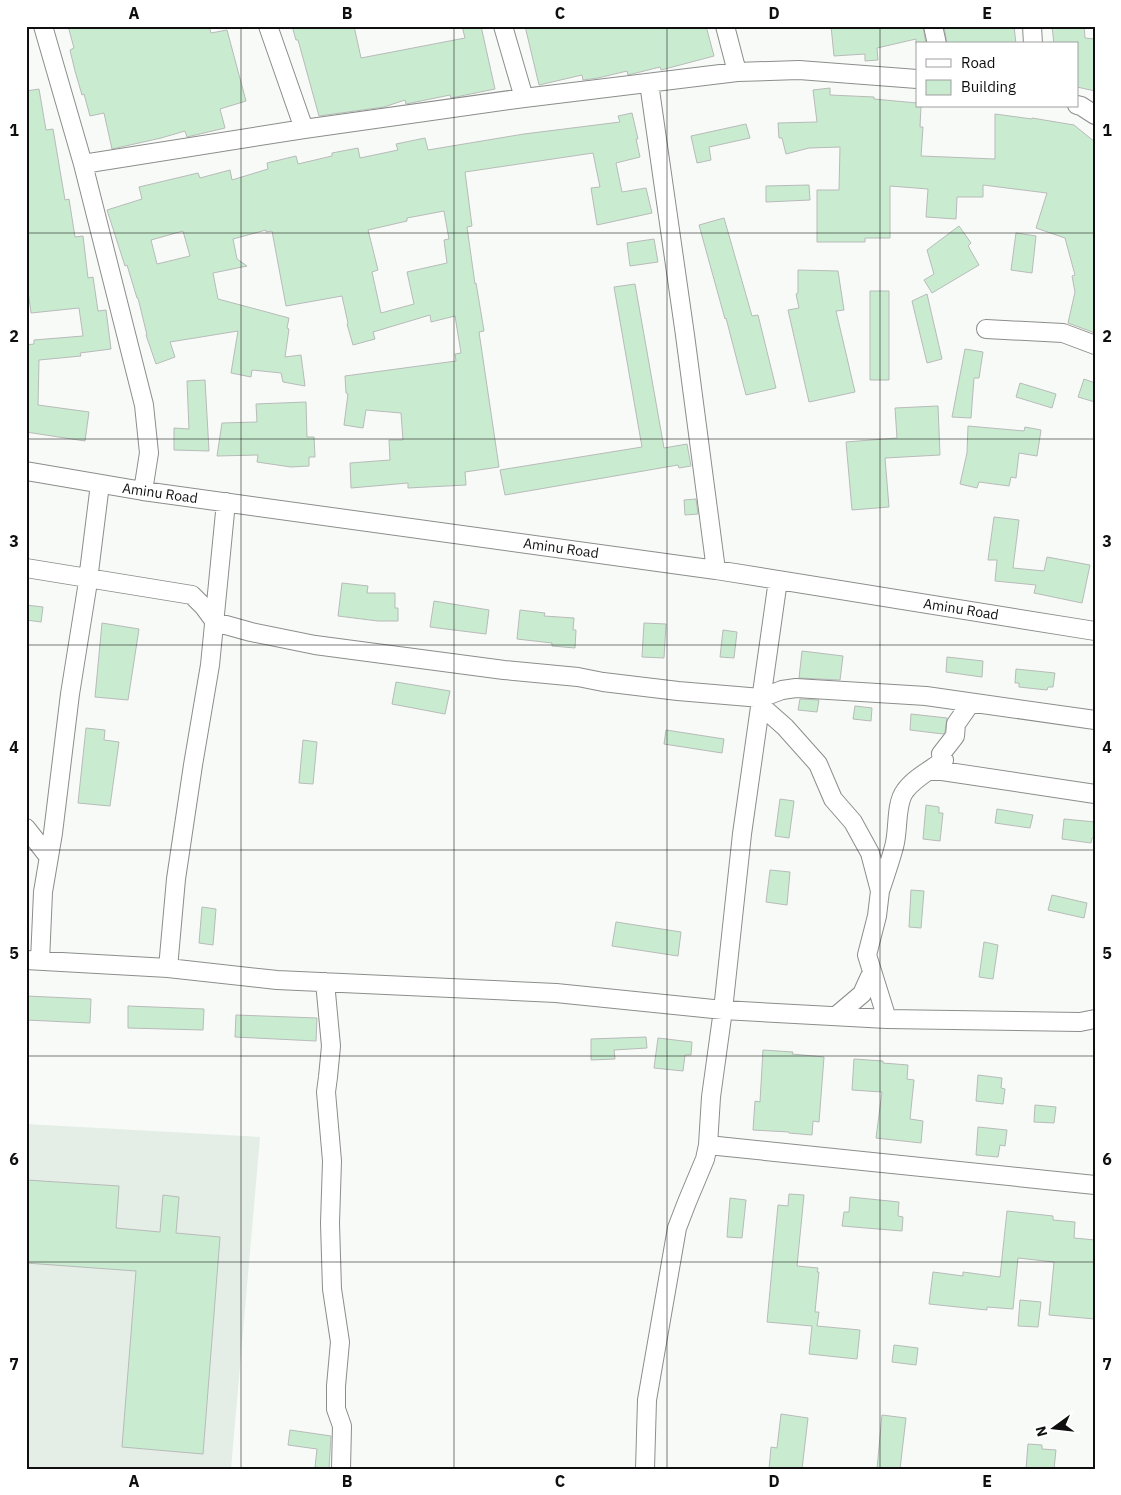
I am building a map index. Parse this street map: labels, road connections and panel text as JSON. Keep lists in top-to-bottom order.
{
  "streets": {
    "street": ["Aminu Road"]
  },
  "legend": ["Road", "Building"],
  "north": "left",
  "grid": {
    "columns": [
      "A",
      "B",
      "C",
      "D",
      "E"
    ],
    "rows": [
      "1",
      "2",
      "3",
      "4",
      "5",
      "6",
      "7"
    ]
  }
}
